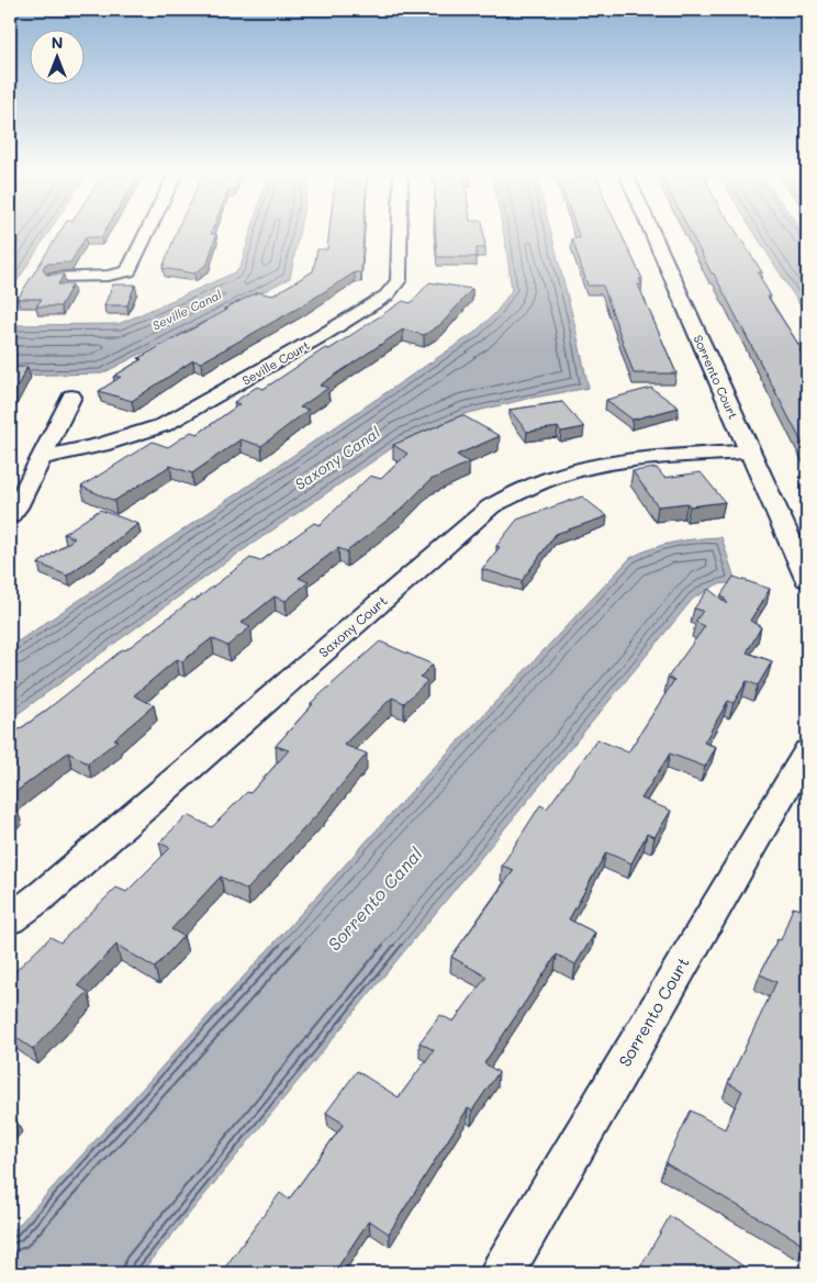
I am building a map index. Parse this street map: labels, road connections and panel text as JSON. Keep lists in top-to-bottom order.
{
  "streets": {
    "street": ["Seville Court", "Sorrento Court", "Saxony Court"]
  },
  "crossings": [
    ["Sorrento Court", "Saxony Court"]
  ],
  "water": ["Seville Canal", "Saxony Canal", "Sorrento Canal"],
  "north": "top"
}
